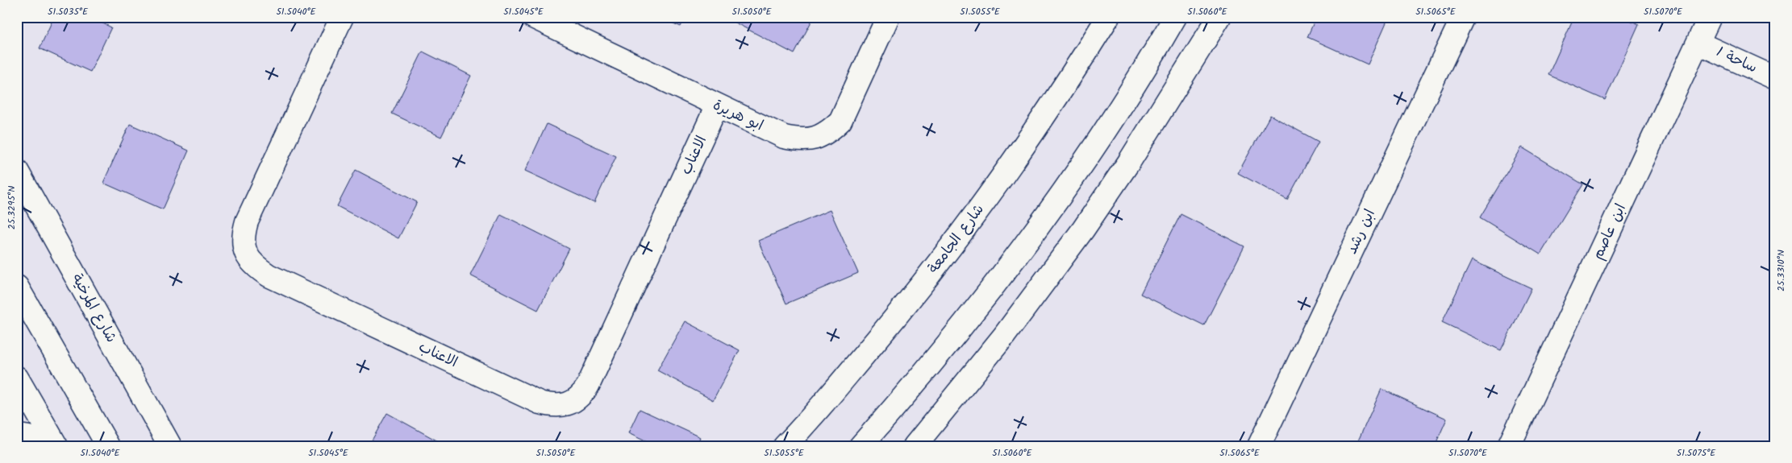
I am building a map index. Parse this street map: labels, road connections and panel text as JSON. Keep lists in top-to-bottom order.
{
  "streets": {
    "main road": [
      "ساحة 1",
      "ابو هريرة",
      "الاعناب",
      "ابن رشد",
      "ابن عاصم",
      "شارع الجامعة",
      "شارع المرخية"
    ]
  },
  "crossings": [
    ["ساحة 1", "ابن عاصم"],
    ["ابو هريرة", "الاعناب"]
  ],
  "coordinates": [
    "51.5035°E",
    "51.5040°E",
    "51.5045°E",
    "51.5050°E",
    "51.5055°E",
    "51.5060°E",
    "51.5065°E",
    "51.5070°E",
    "25.3295°N",
    "25.3310°N",
    "51.5075°E"
  ]
}
